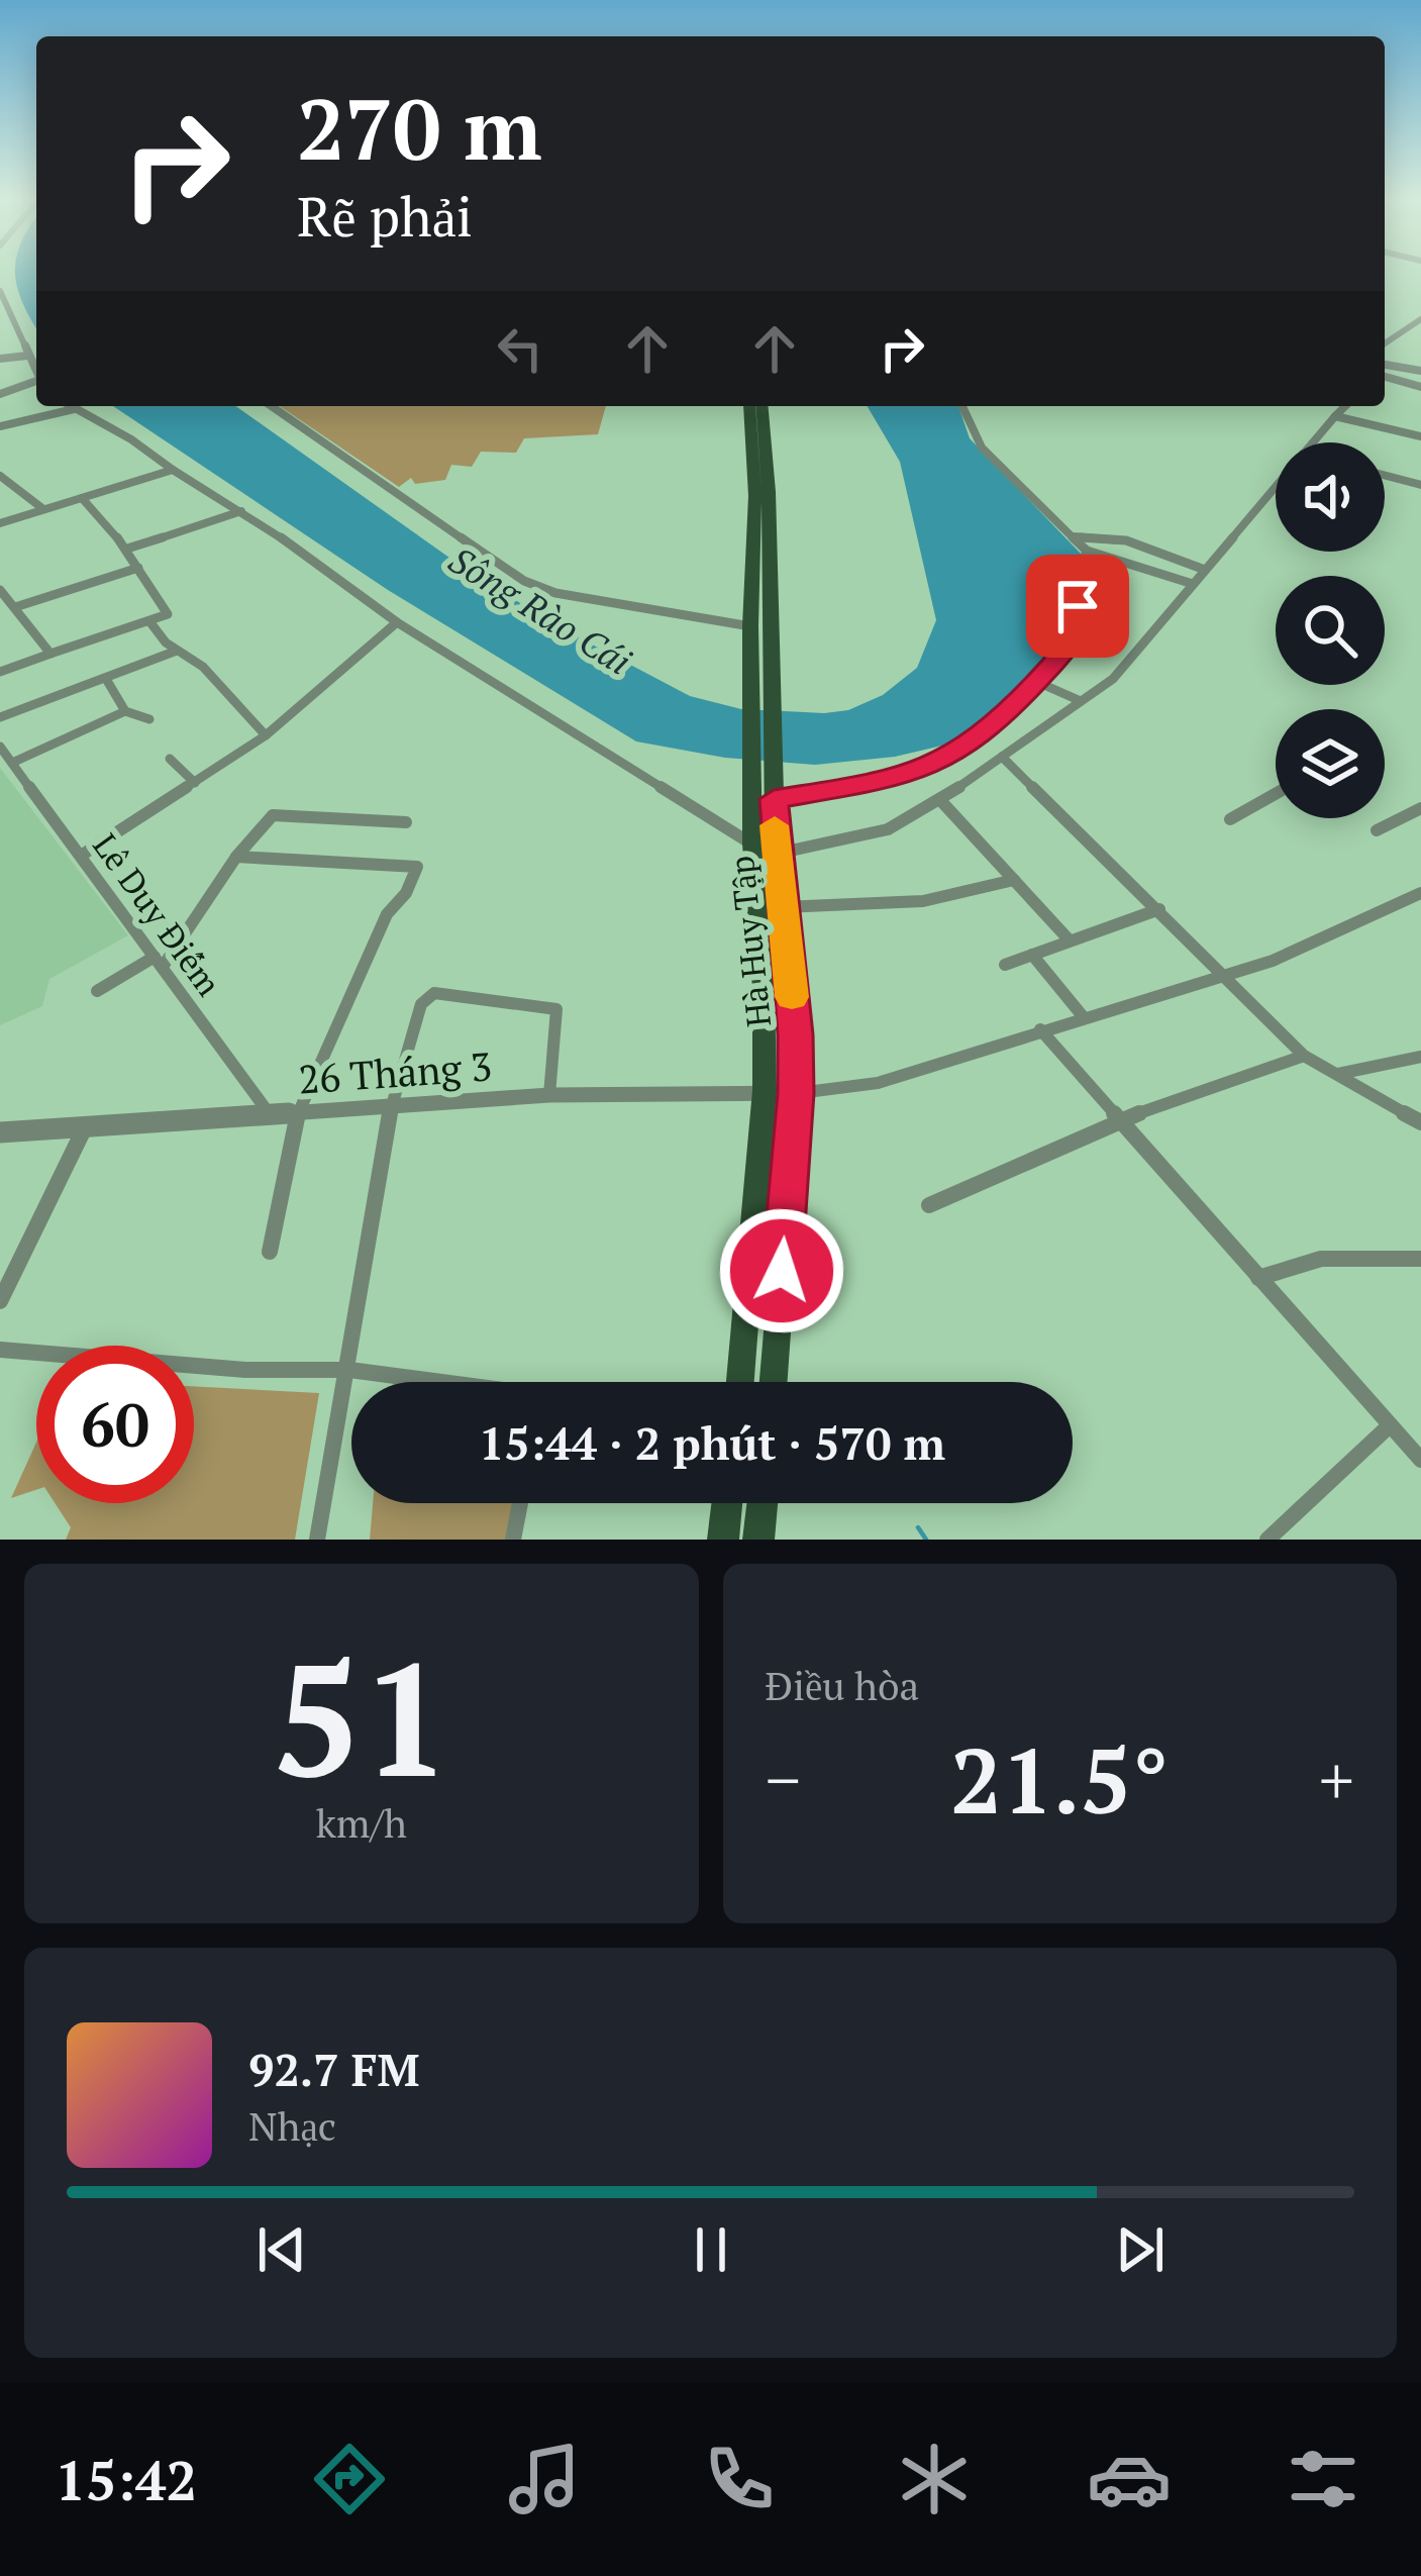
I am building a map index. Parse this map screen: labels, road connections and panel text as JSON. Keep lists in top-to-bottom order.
{
  "streets": {
    "main road": ["Hà Huy Tập"],
    "street": ["Lê Duy Điếm", "26 Tháng 3"]
  },
  "crossings": [
    ["Lê Duy Điếm", "26 Tháng 3"],
    ["Hà Huy Tập", "26 Tháng 3"]
  ],
  "water": ["Sông Rào Cái"],
  "page": {
    "turn": ["270 m", "Rẽ phải"],
    "limit": "60",
    "trip": "15:44 · 2 phút · 570 m",
    "tile": [
      ["51", "km/h"],
      "Điều hòa"
    ],
    "heat": ["−", "21.5°", "+"],
    "song": ["92.7 FM", "Nhạc"],
    "tabs": "15:42"
  }
}
